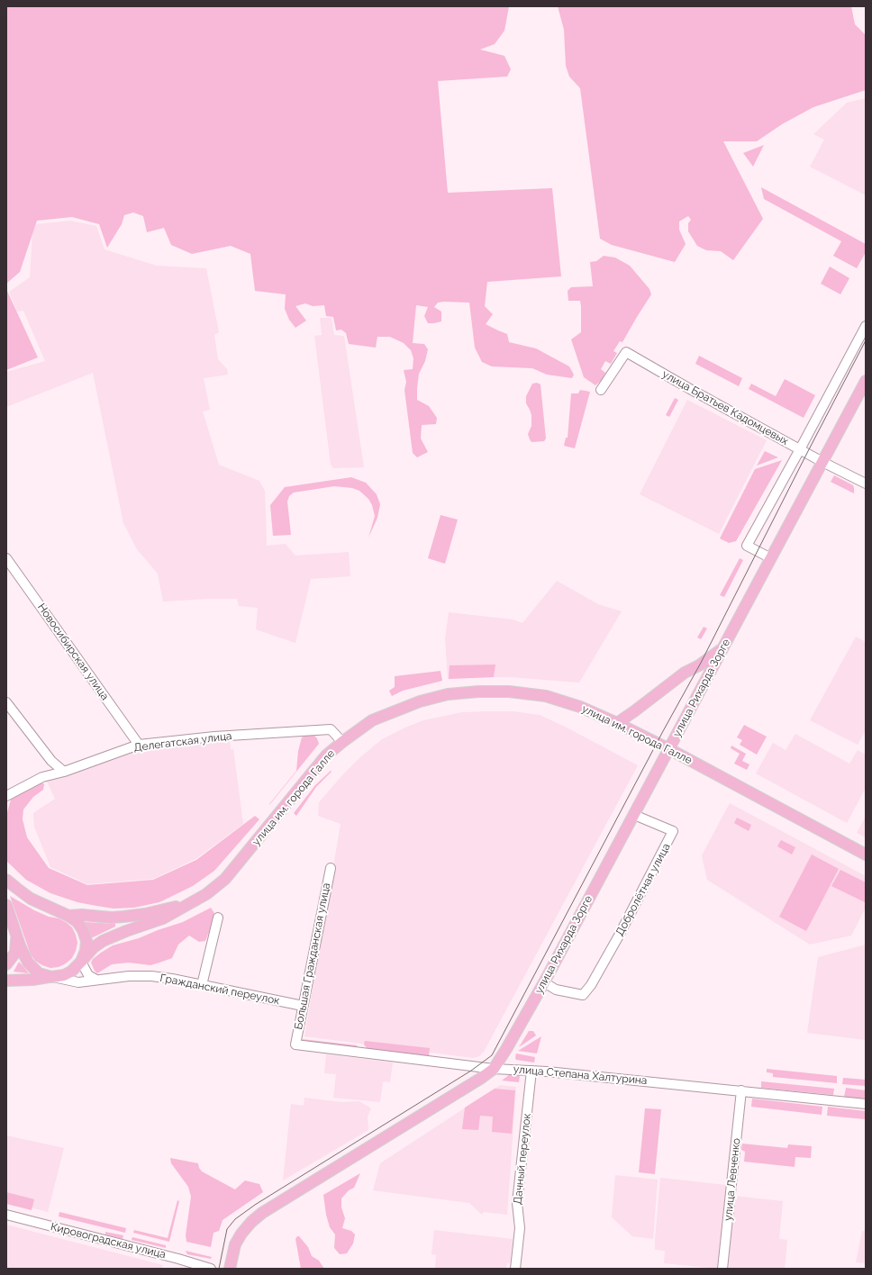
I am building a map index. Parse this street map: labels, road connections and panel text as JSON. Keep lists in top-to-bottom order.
{
  "streets": {
    "main road": ["улица Рихарда Зорге", "улица им. города Галле"],
    "street": [
      "улица Братьев Кадомцевых",
      "Новосибирская улица",
      "Делегатская улица",
      "Добролётная улица",
      "Большая Гражданская улица",
      "Гражданский переулок",
      "улица Степана Халтурина",
      "Дачный переулок",
      "улица Левченко",
      "Кировоградская улица"
    ]
  },
  "crossings": [
    ["улица Братьев Кадомцевых", "улица Рихарда Зорге"],
    ["Новосибирская улица", "Делегатская улица"],
    ["улица Рихарда Зорге", "улица им. города Галле"],
    ["улица Рихарда Зорге", "Добролётная улица"],
    ["улица Рихарда Зорге", "улица Степана Халтурина"],
    ["улица им. города Галле", "Делегатская улица"],
    ["улица им. города Галле", "Гражданский переулок"],
    ["Большая Гражданская улица", "Гражданский переулок"],
    ["Большая Гражданская улица", "улица Степана Халтурина"],
    ["улица Степана Халтурина", "Дачный переулок"],
    ["улица Степана Халтурина", "улица Левченко"]
  ]
}
